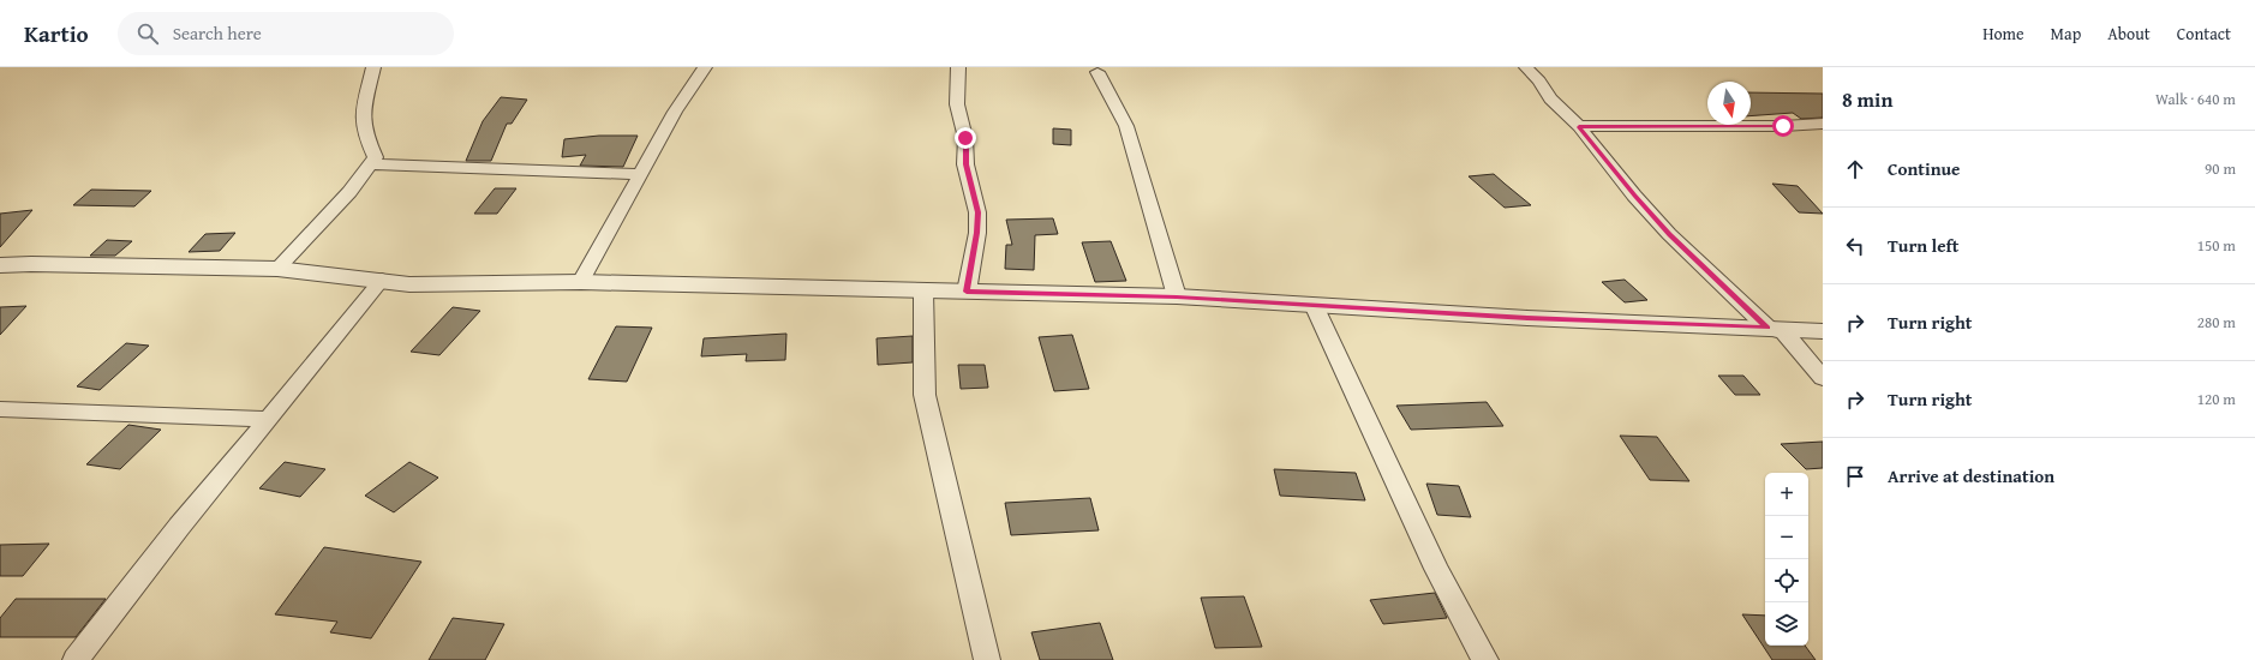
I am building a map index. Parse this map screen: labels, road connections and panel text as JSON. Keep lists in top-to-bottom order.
{
  "north": "bottom",
  "page": {
    "header": "Kartio",
    "search": "Search here",
    "nav": [
      "Home",
      "Map",
      "About",
      "Contact"
    ],
    "heading": ["8 min", "Walk · 640 m"],
    "list": [
      ["Continue", "90 m"],
      ["Turn left", "150 m"],
      ["Turn right", "280 m"],
      ["Turn right", "120 m"],
      "Arrive at destination"
    ],
    "map_buttons": ["+", "−"]
  }
}
